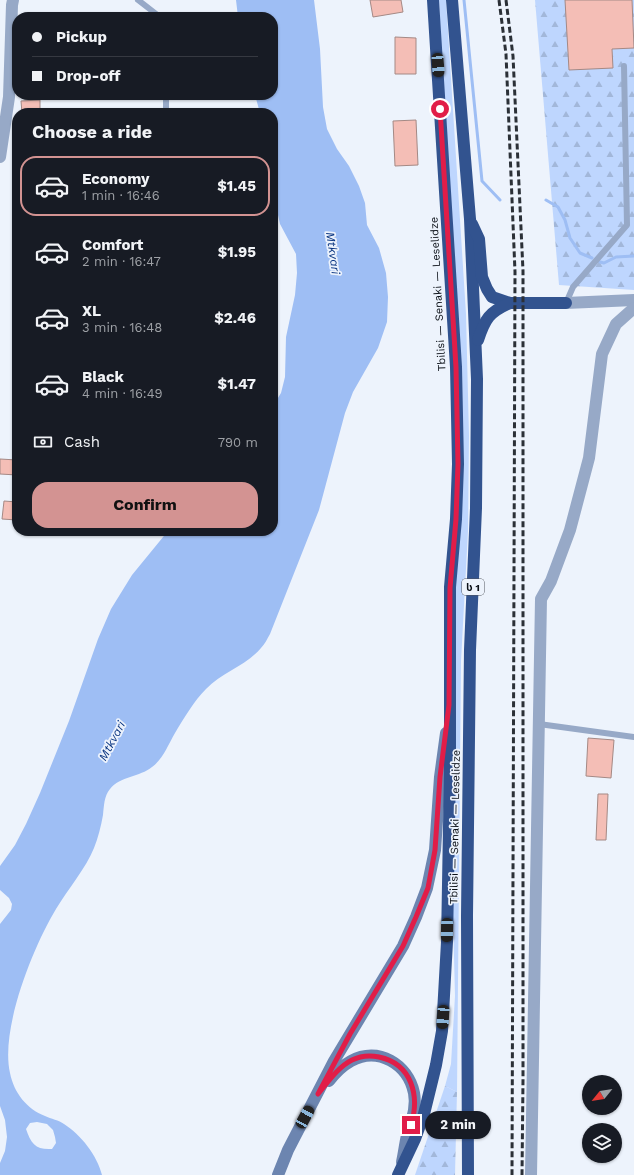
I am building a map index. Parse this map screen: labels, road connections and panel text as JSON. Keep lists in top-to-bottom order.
{
  "streets": {
    "highway": ["Tbilisi — Senaki — Leselidze", "ს 1"]
  },
  "water": ["Mtkvari"],
  "north": "bottom left",
  "page": {
    "banner": ["Pickup", "Drop-off"],
    "heading": "Choose a ride",
    "list": [
      {
        "name": "Economy",
        "note": "1 min · 16:46",
        "value": "$1.45"
      },
      {
        "name": "Comfort",
        "note": "2 min · 16:47",
        "value": "$1.95"
      },
      {
        "name": "XL",
        "note": "3 min · 16:48",
        "value": "$2.46"
      },
      {
        "name": "Black",
        "note": "4 min · 16:49",
        "value": "$1.47"
      }
    ],
    "pay": ["Cash", "790 m"],
    "buttons": "Confirm",
    "bubble": "2 min"
  }
}
